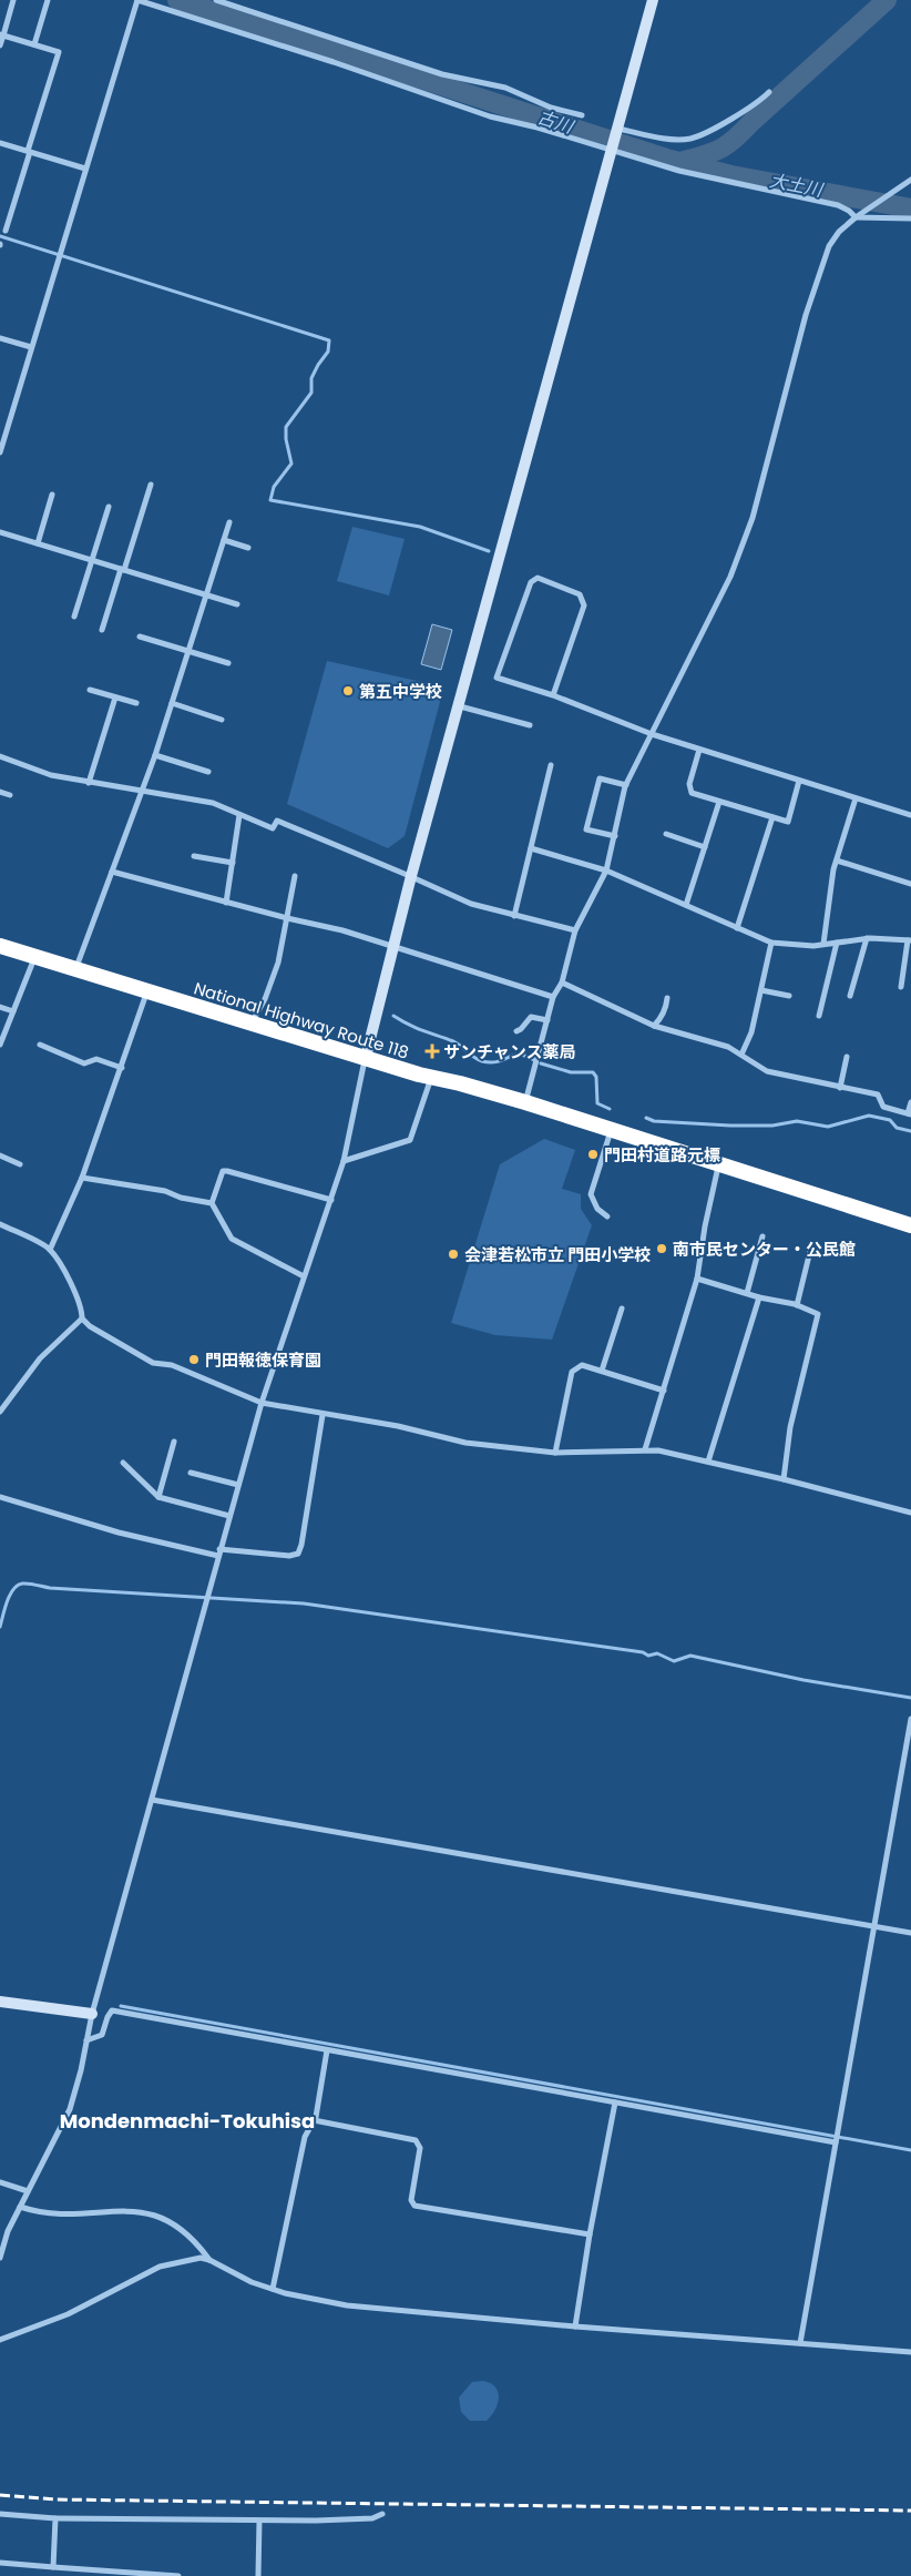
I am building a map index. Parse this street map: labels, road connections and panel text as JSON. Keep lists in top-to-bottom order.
{
  "streets": {
    "highway": ["National Highway Route 118"]
  },
  "districts": ["Mondenmachi-Tokuhisa"],
  "water": ["古川", "大土川"],
  "places": {
    "other": [
      "第五中学校",
      "門田村道路元標",
      "南市民センター・公民館",
      "会津若松市立 門田小学校",
      "門田報徳保育園"
    ],
    "health": ["サンチャンス薬局"]
  }
}
